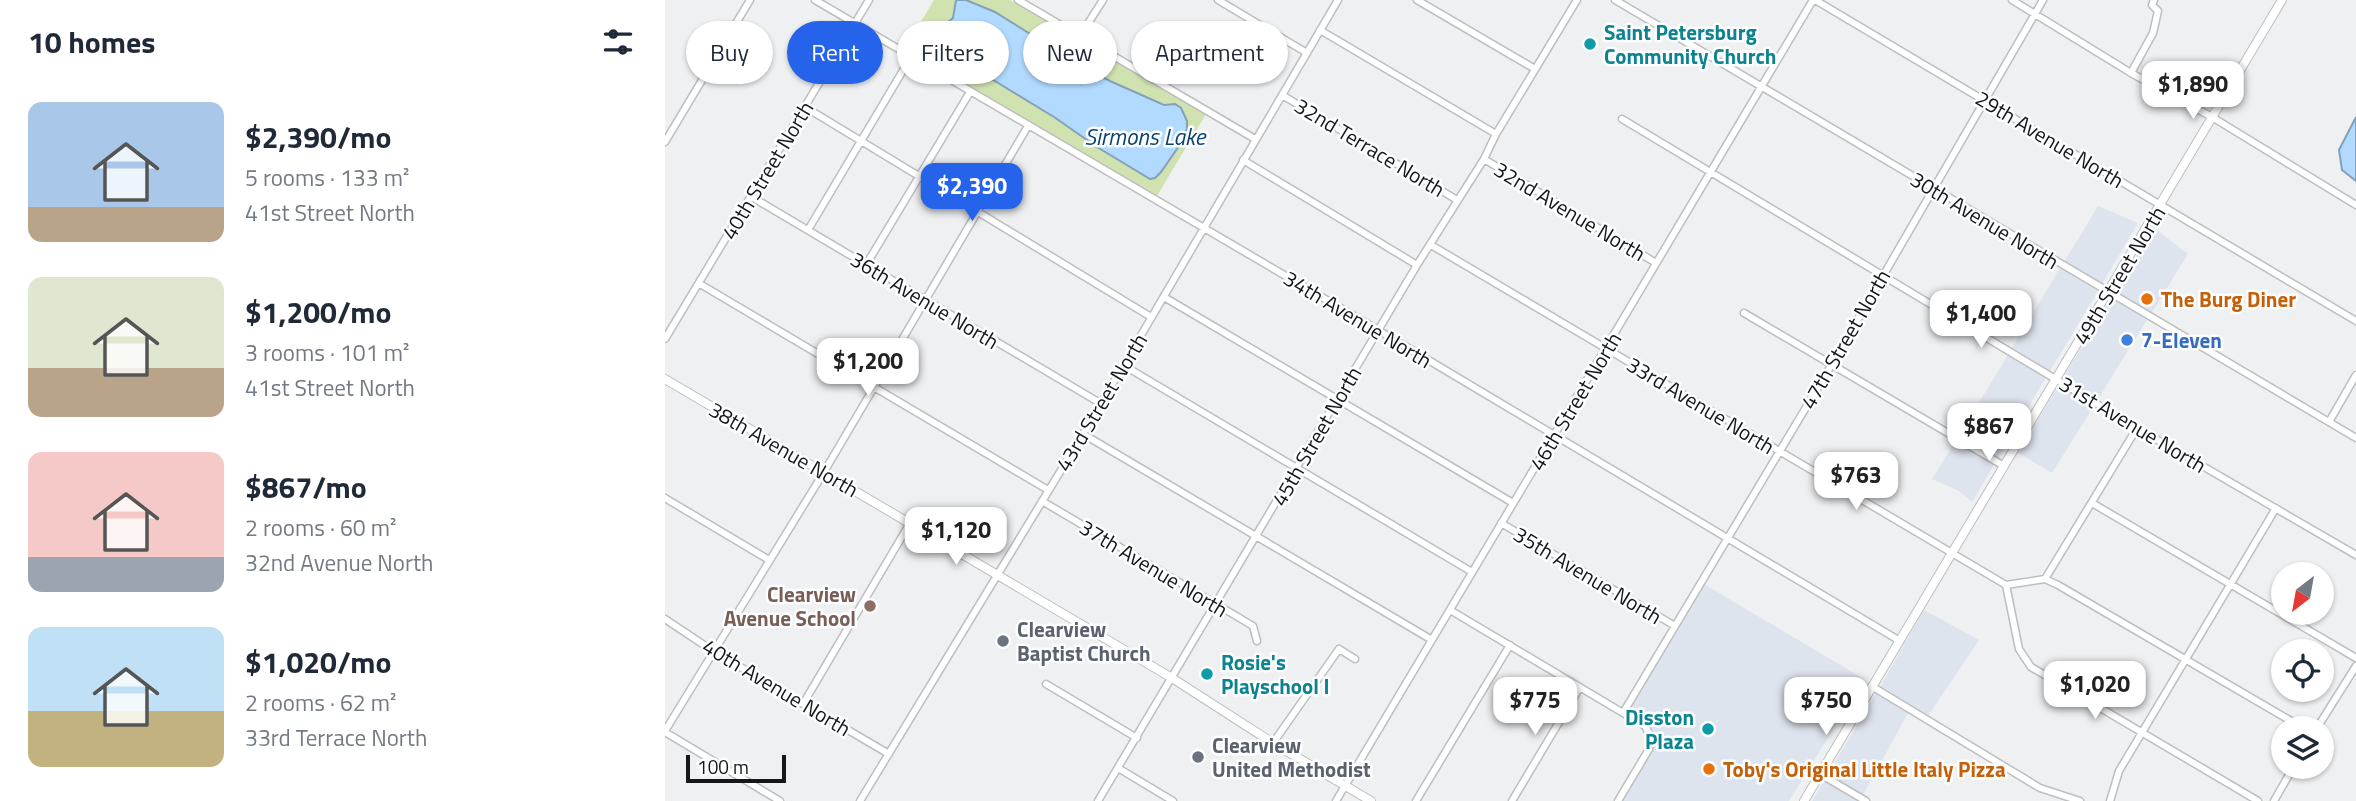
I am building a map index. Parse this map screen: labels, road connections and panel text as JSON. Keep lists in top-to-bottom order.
{
  "streets": {
    "main road": ["49th Street North", "38th Avenue North"],
    "street": [
      "29th Avenue North",
      "32nd Terrace North",
      "40th Street North",
      "32nd Avenue North",
      "30th Avenue North",
      "36th Avenue North",
      "34th Avenue North",
      "47th Street North",
      "46th Street North",
      "43rd Street North",
      "33rd Avenue North",
      "31st Avenue North",
      "45th Street North",
      "37th Avenue North",
      "35th Avenue North",
      "40th Avenue North"
    ]
  },
  "crossings": [
    ["29th Avenue North", "49th Street North"],
    ["29th Avenue North", "47th Street North"],
    ["29th Avenue North", "46th Street North"],
    ["32nd Terrace North", "43rd Street North"],
    ["32nd Terrace North", "45th Street North"],
    ["40th Street North", "36th Avenue North"],
    ["32nd Avenue North", "46th Street North"],
    ["32nd Avenue North", "43rd Street North"],
    ["32nd Avenue North", "45th Street North"],
    ["30th Avenue North", "49th Street North"],
    ["30th Avenue North", "47th Street North"],
    ["30th Avenue North", "46th Street North"],
    ["49th Street North", "34th Avenue North"],
    ["49th Street North", "33rd Avenue North"],
    ["49th Street North", "31st Avenue North"],
    ["36th Avenue North", "43rd Street North"],
    ["34th Avenue North", "47th Street North"],
    ["34th Avenue North", "46th Street North"],
    ["34th Avenue North", "43rd Street North"],
    ["34th Avenue North", "45th Street North"],
    ["47th Street North", "33rd Avenue North"],
    ["47th Street North", "31st Avenue North"],
    ["47th Street North", "35th Avenue North"],
    ["46th Street North", "33rd Avenue North"],
    ["46th Street North", "31st Avenue North"],
    ["46th Street North", "38th Avenue North"],
    ["46th Street North", "35th Avenue North"],
    ["43rd Street North", "38th Avenue North"],
    ["43rd Street North", "37th Avenue North"],
    ["43rd Street North", "35th Avenue North"],
    ["43rd Street North", "40th Avenue North"],
    ["33rd Avenue North", "45th Street North"],
    ["45th Street North", "38th Avenue North"],
    ["45th Street North", "37th Avenue North"],
    ["45th Street North", "35th Avenue North"]
  ],
  "water": ["Sirmons Lake"],
  "places": [
    "Saint Petersburg Community Church",
    "The Burg Diner",
    "7-Eleven",
    "Clearview Avenue School",
    "Clearview Baptist Church",
    "Rosie's Playschool I",
    "Disston Plaza",
    "Clearview United Methodist",
    "Toby's Original Little Italy Pizza"
  ],
  "scale_bar": "100 m",
  "north": "bottom left",
  "page": {
    "heading": "10 homes",
    "chip": [
      "Buy",
      "Rent",
      "Filters",
      "New",
      "Apartment"
    ],
    "price": [
      "$1,890",
      "$2,390",
      "$1,400",
      "$1,200",
      "$867",
      "$763",
      "$1,120",
      "$1,020",
      "$775",
      "$750"
    ],
    "list": [
      {
        "name": "$2,390/mo",
        "note": "5 rooms · 133 m² · 41st Street North"
      },
      {
        "name": "$1,200/mo",
        "note": "3 rooms · 101 m² · 41st Street North"
      },
      {
        "name": "$867/mo",
        "note": "2 rooms · 60 m² · 32nd Avenue North"
      },
      {
        "name": "$1,020/mo",
        "note": "2 rooms · 62 m² · 33rd Terrace North"
      }
    ],
    "scale": "100 m"
  }
}
